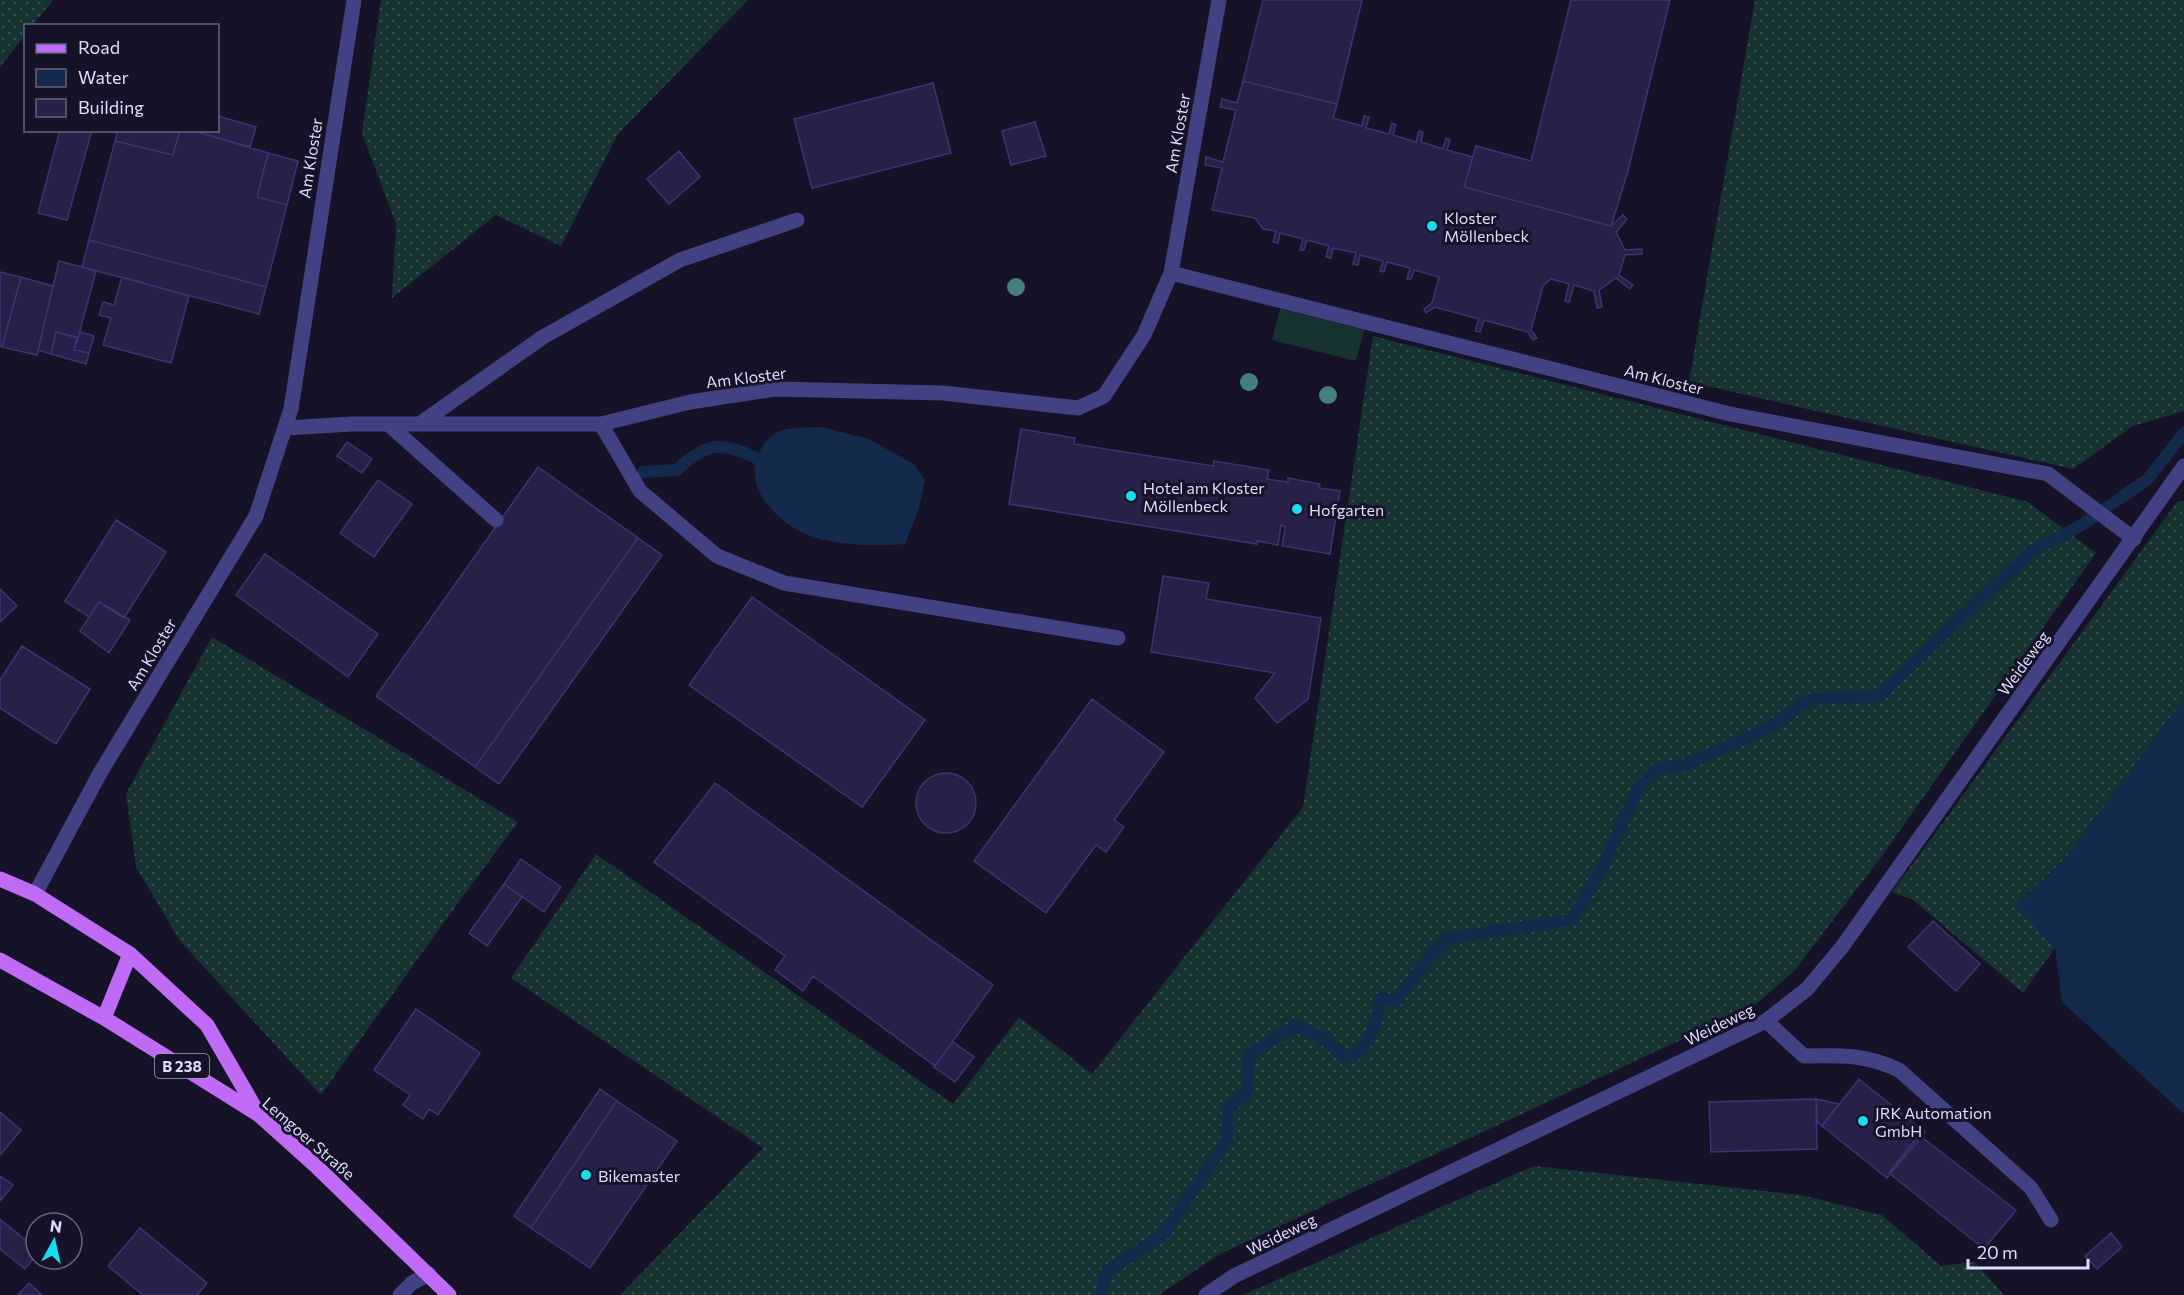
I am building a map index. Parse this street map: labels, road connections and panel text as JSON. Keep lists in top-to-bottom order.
{
  "streets": {
    "main road": ["B 238", "Lemgoer Straße"],
    "street": ["Am Kloster", "Weideweg"]
  },
  "crossings": [
    ["Am Kloster", "Weideweg"]
  ],
  "places": [
    "Kloster Möllenbeck",
    "Hotel am Kloster Möllenbeck",
    "Hofgarten",
    "JRK Automation GmbH",
    "Bikemaster"
  ],
  "legend": ["Road", "Water", "Building"],
  "scale_bar": "20 m",
  "north": "top"
}
